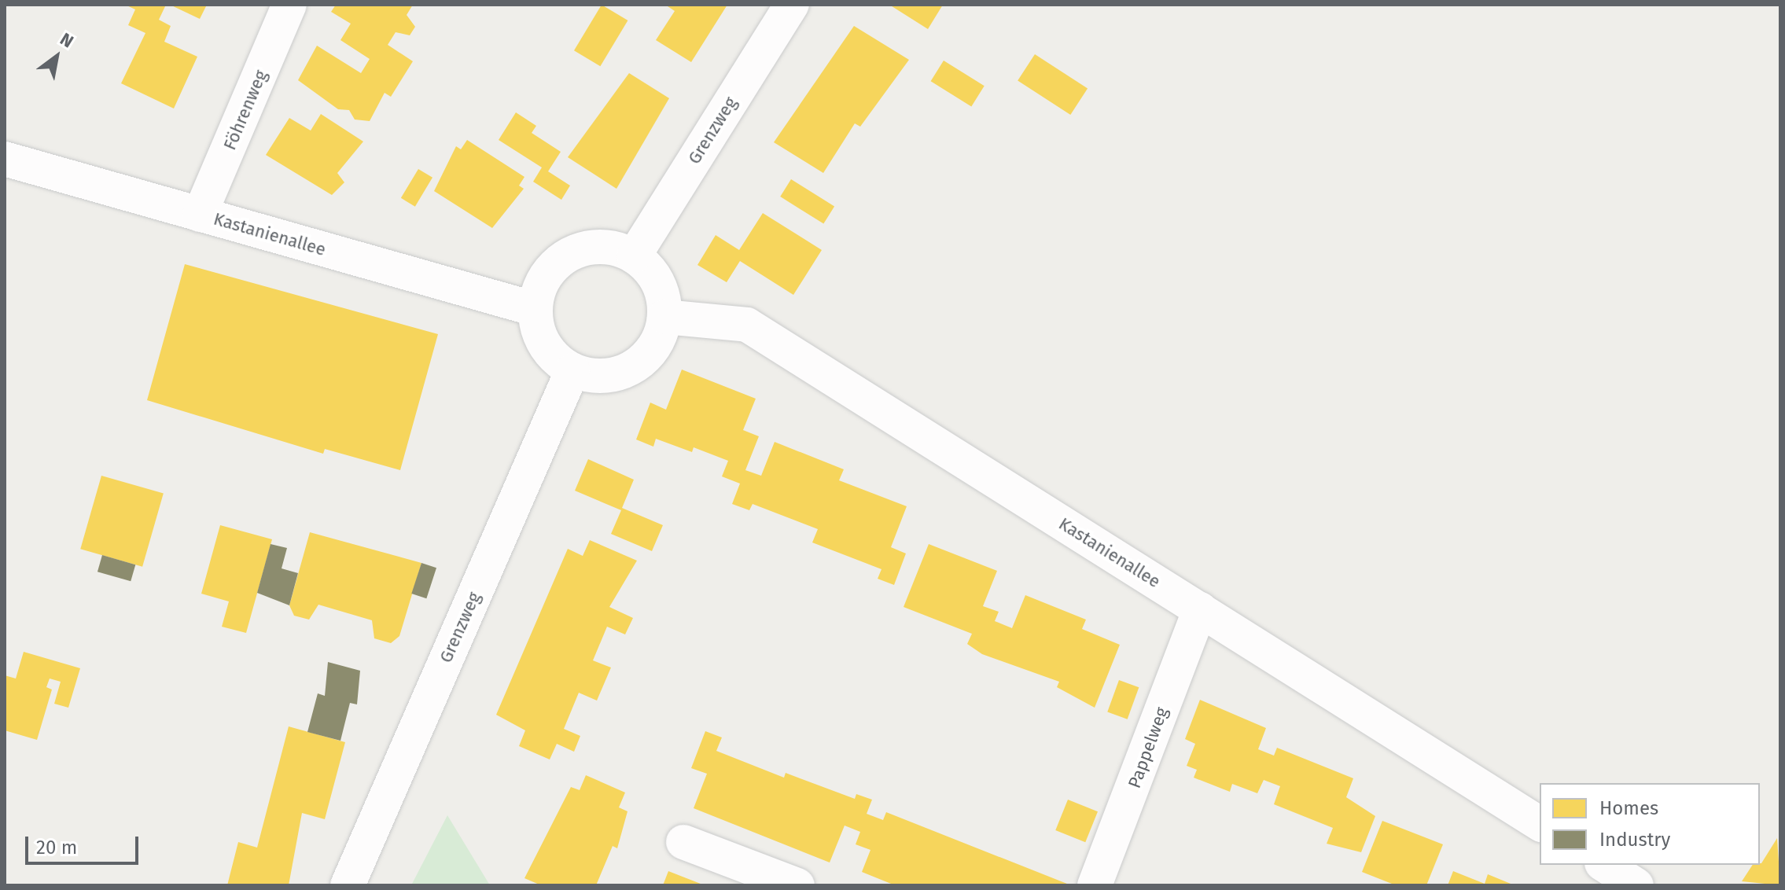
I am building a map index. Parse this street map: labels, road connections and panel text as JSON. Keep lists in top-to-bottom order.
{
  "streets": {
    "street": [
      "Föhrenweg",
      "Grenzweg",
      "Kastanienallee",
      "Pappelweg"
    ]
  },
  "crossings": [
    ["Föhrenweg", "Kastanienallee"],
    ["Grenzweg", "Kastanienallee"],
    ["Kastanienallee", "Pappelweg"]
  ],
  "legend": ["Homes", "Industry"],
  "scale_bar": "20 m",
  "north": "top right"
}
